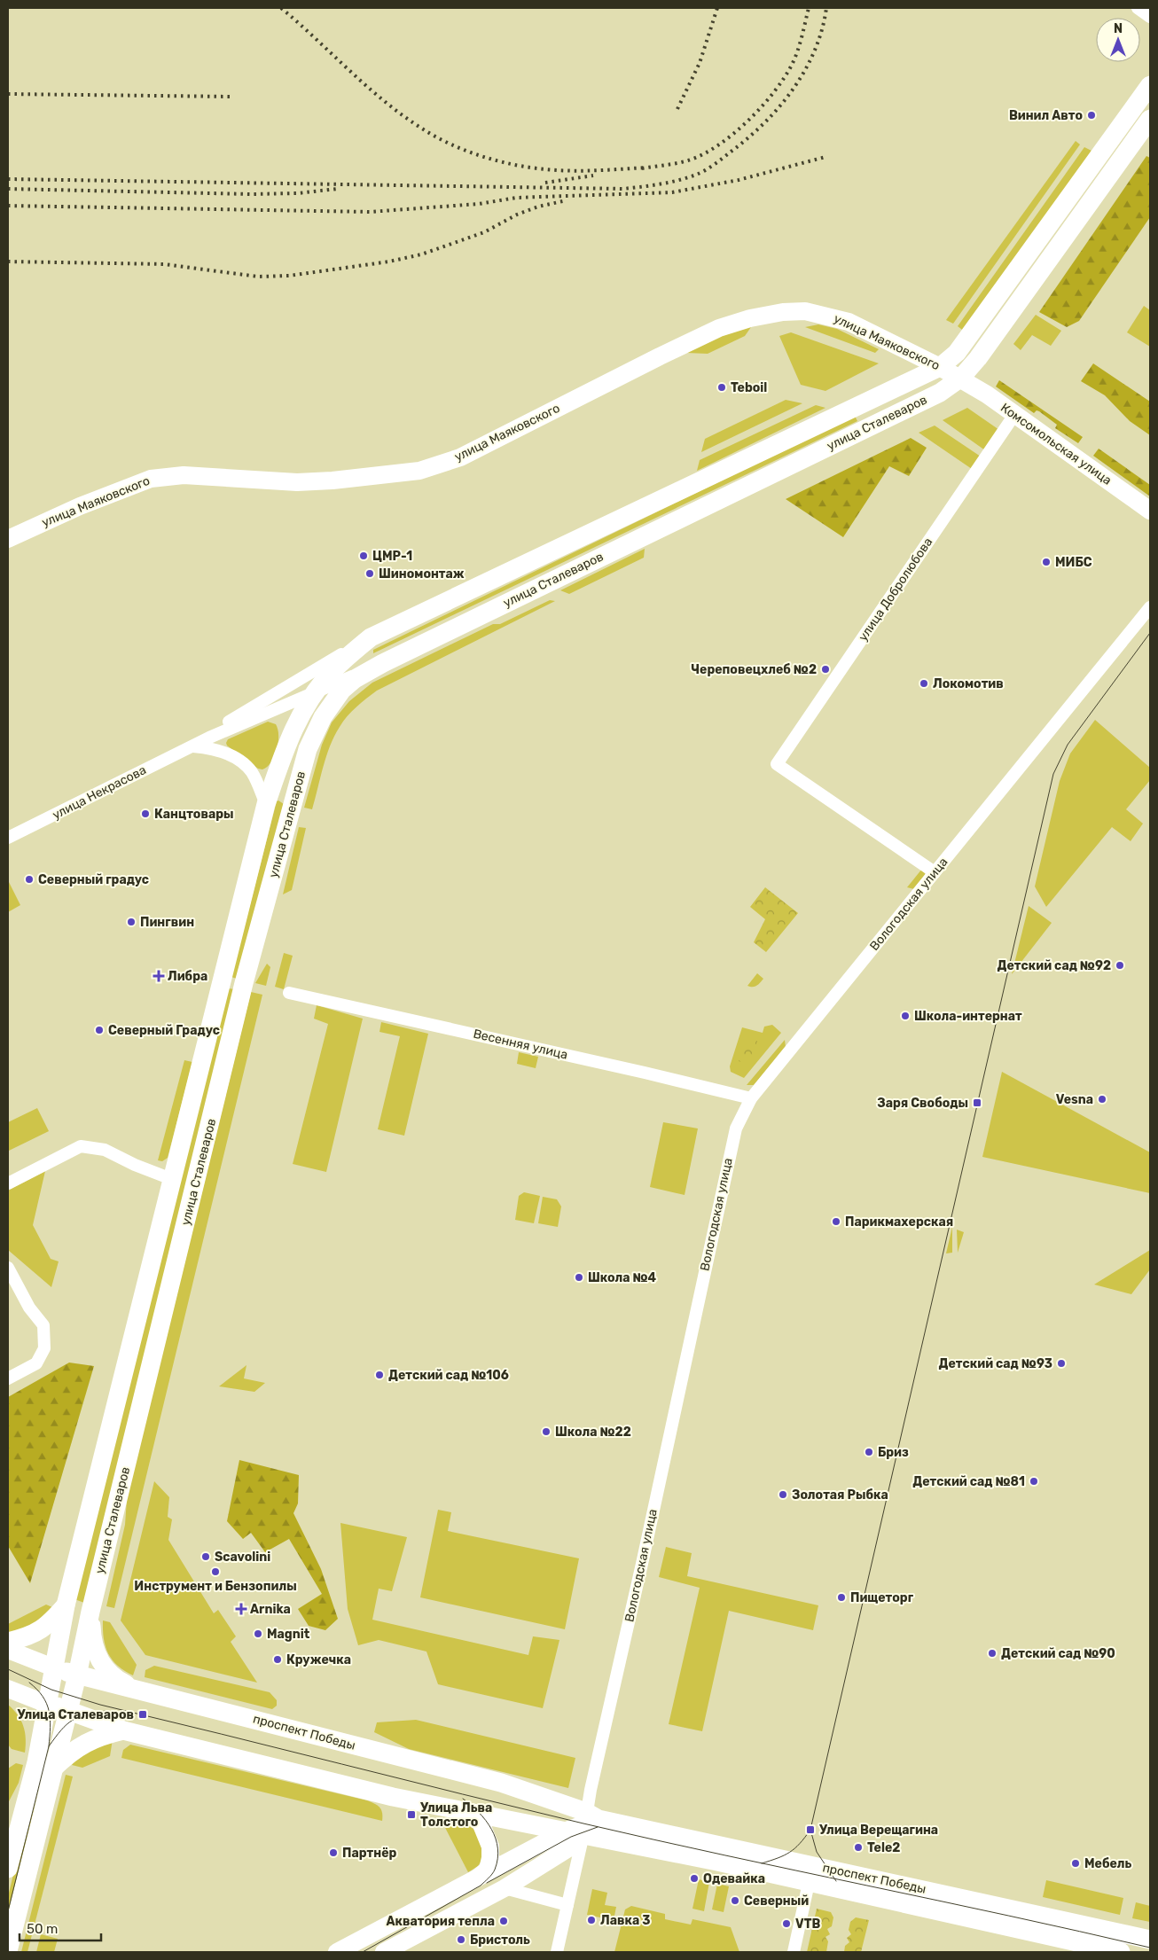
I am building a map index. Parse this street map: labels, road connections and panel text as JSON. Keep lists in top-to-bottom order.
{
  "streets": {
    "main road": [
      "улица Маяковского",
      "улица Сталеваров",
      "Комсомольская улица",
      "проспект Победы"
    ],
    "street": [
      "улица Добролюбова",
      "улица Некрасова",
      "Вологодская улица",
      "Весенняя улица"
    ]
  },
  "crossings": [
    ["улица Маяковского", "улица Сталеваров"],
    ["улица Маяковского", "Комсомольская улица"],
    ["улица Сталеваров", "Комсомольская улица"],
    ["улица Сталеваров", "проспект Победы"],
    ["Комсомольская улица", "улица Добролюбова"],
    ["улица Добролюбова", "Вологодская улица"],
    ["Вологодская улица", "Весенняя улица"],
    ["Вологодская улица", "проспект Победы"]
  ],
  "places": {
    "other": [
      "Винил Авто",
      "Teboil",
      "ЦМР-1",
      "МИБС",
      "Шиномонтаж",
      "Череповецхлеб №2",
      "Локомотив",
      "Канцтовары",
      "Северный градус",
      "Пингвин",
      "Детский сад №92",
      "Школа-интернат",
      "Северный Градус",
      "Vesna",
      "Парикмахерская",
      "Школа №4",
      "Детский сад №93",
      "Детский сад №106",
      "Школа №22",
      "Бриз",
      "Детский сад №81",
      "Золотая Рыбка",
      "Scavolini",
      "Инструмент и Бензопилы",
      "Пищеторг",
      "Magnit",
      "Детский сад №90",
      "Кружечка",
      "Tele2",
      "Партнёр",
      "Мебель",
      "Одевайка",
      "Северный",
      "Лавка 3",
      "Акватория тепла",
      "VTB",
      "Бристоль"
    ],
    "health": ["Либра", "Arnika"],
    "transit": [
      "Заря Свободы",
      "Улица Сталеваров",
      "Улица Льва Толстого",
      "Улица Верещагина"
    ]
  },
  "scale_bar": "50 m",
  "north": "top"
}
